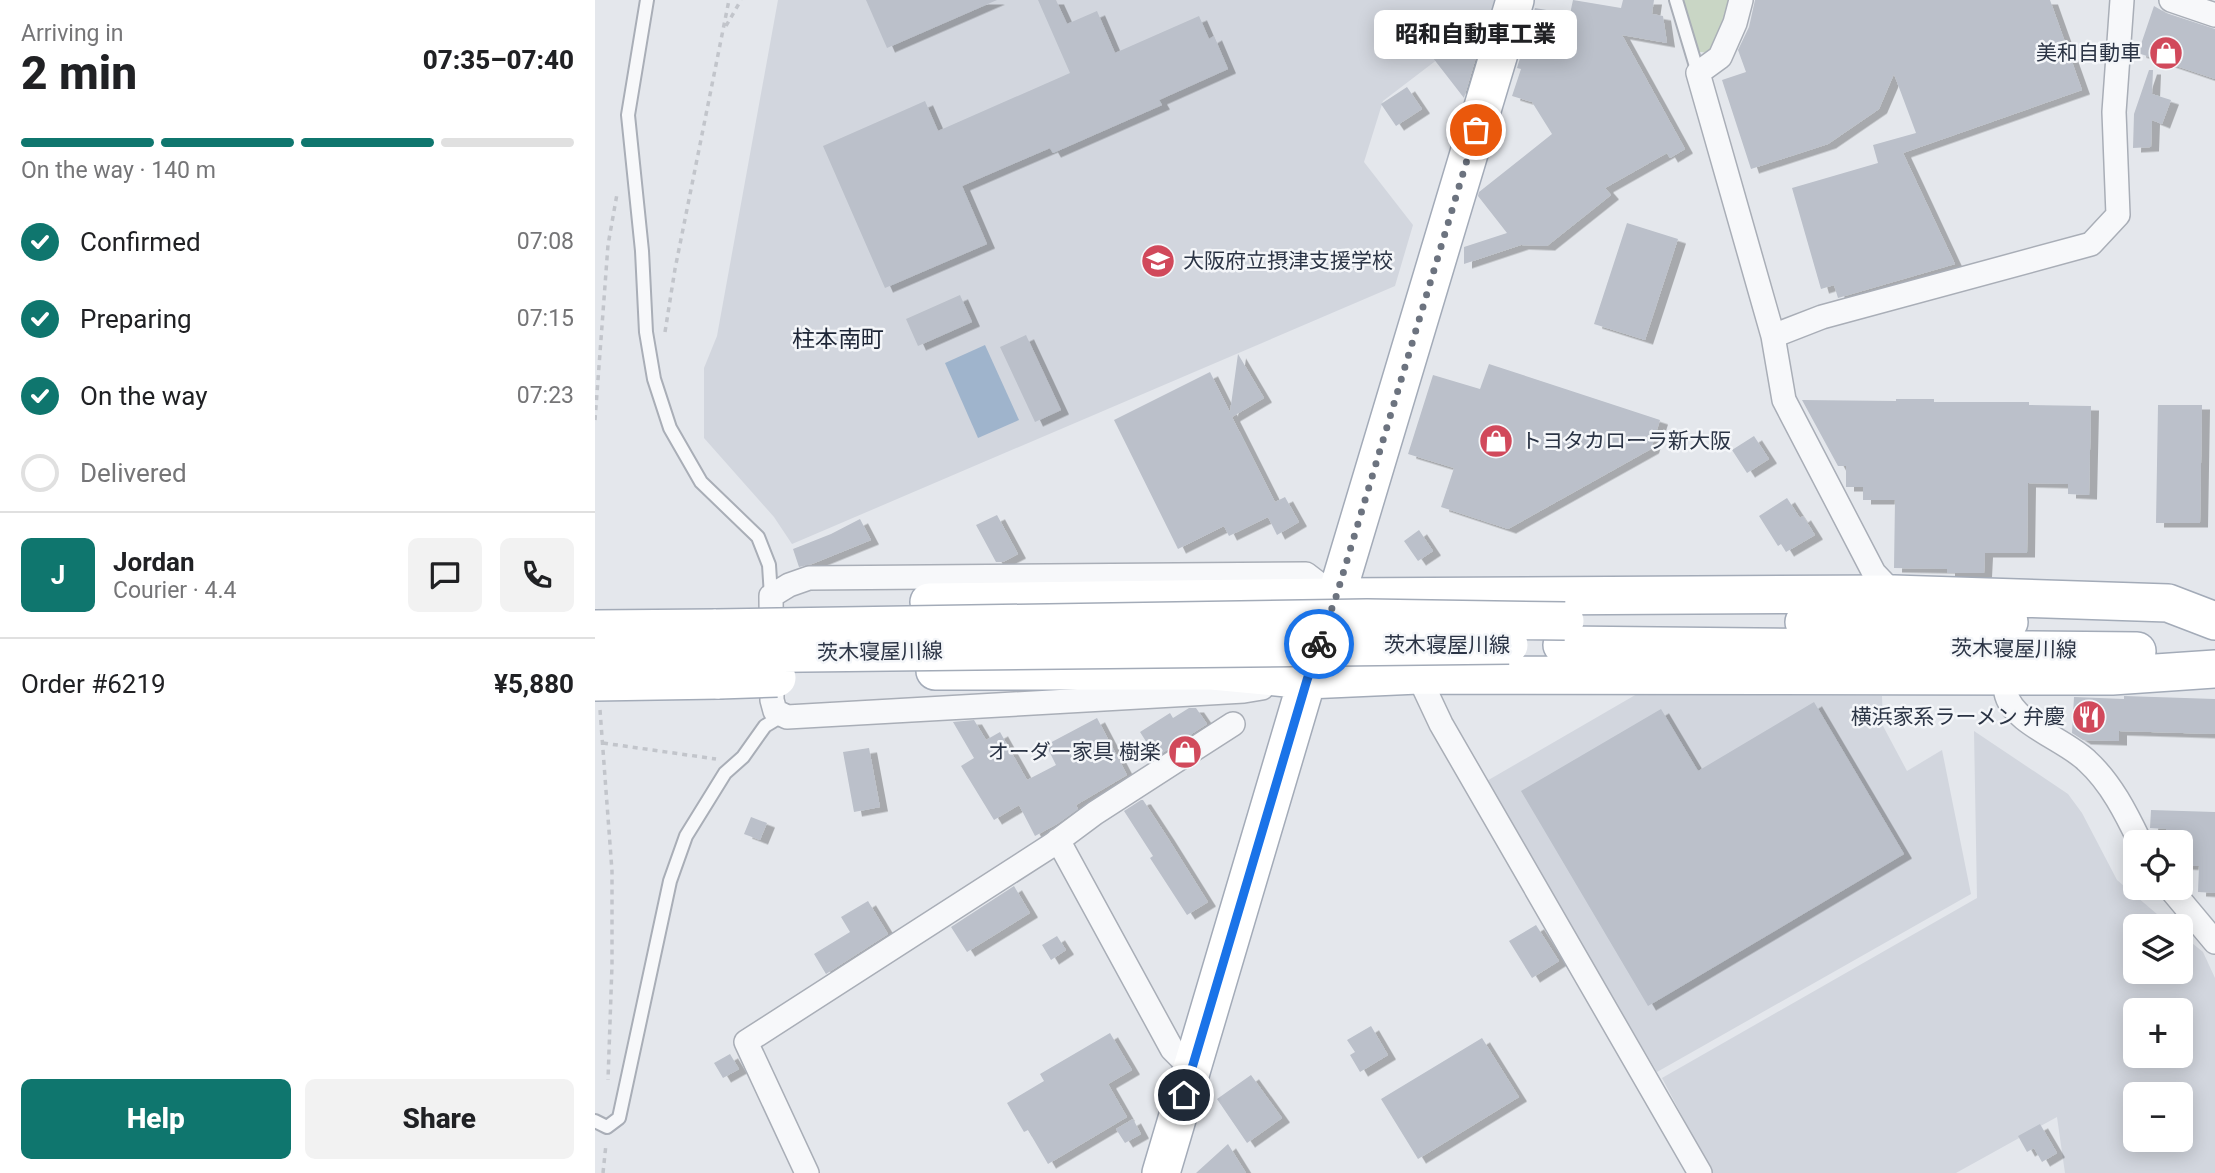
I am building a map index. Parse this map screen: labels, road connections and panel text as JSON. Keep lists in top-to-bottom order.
{
  "streets": {
    "main road": ["茨木寝屋川線"]
  },
  "districts": ["柱本南町"],
  "places": {
    "shop": ["美和自動車", "トヨタカローラ新大阪", "オーダー家具 樹楽"],
    "other": ["昭和自動車工業"],
    "school or university": ["大阪府立摂津支援学校"],
    "restaurant": ["横浜家系ラーメン 弁慶"]
  },
  "page": {
    "heading": ["2 min", "Arriving in", "07:35–07:40"],
    "panel": [
      "Jordan",
      "Courier · 4.4",
      "Order #6219",
      "¥5,880"
    ],
    "bubble": "昭和自動車工業",
    "bar": "On the way · 140 m",
    "list": [
      ["Confirmed", "07:08"],
      ["Preparing", "07:15"],
      ["On the way", "07:23"],
      "Delivered"
    ],
    "round": "J",
    "map_buttons": ["+", "−"],
    "buttons": ["Help", "Share"]
  }
}
